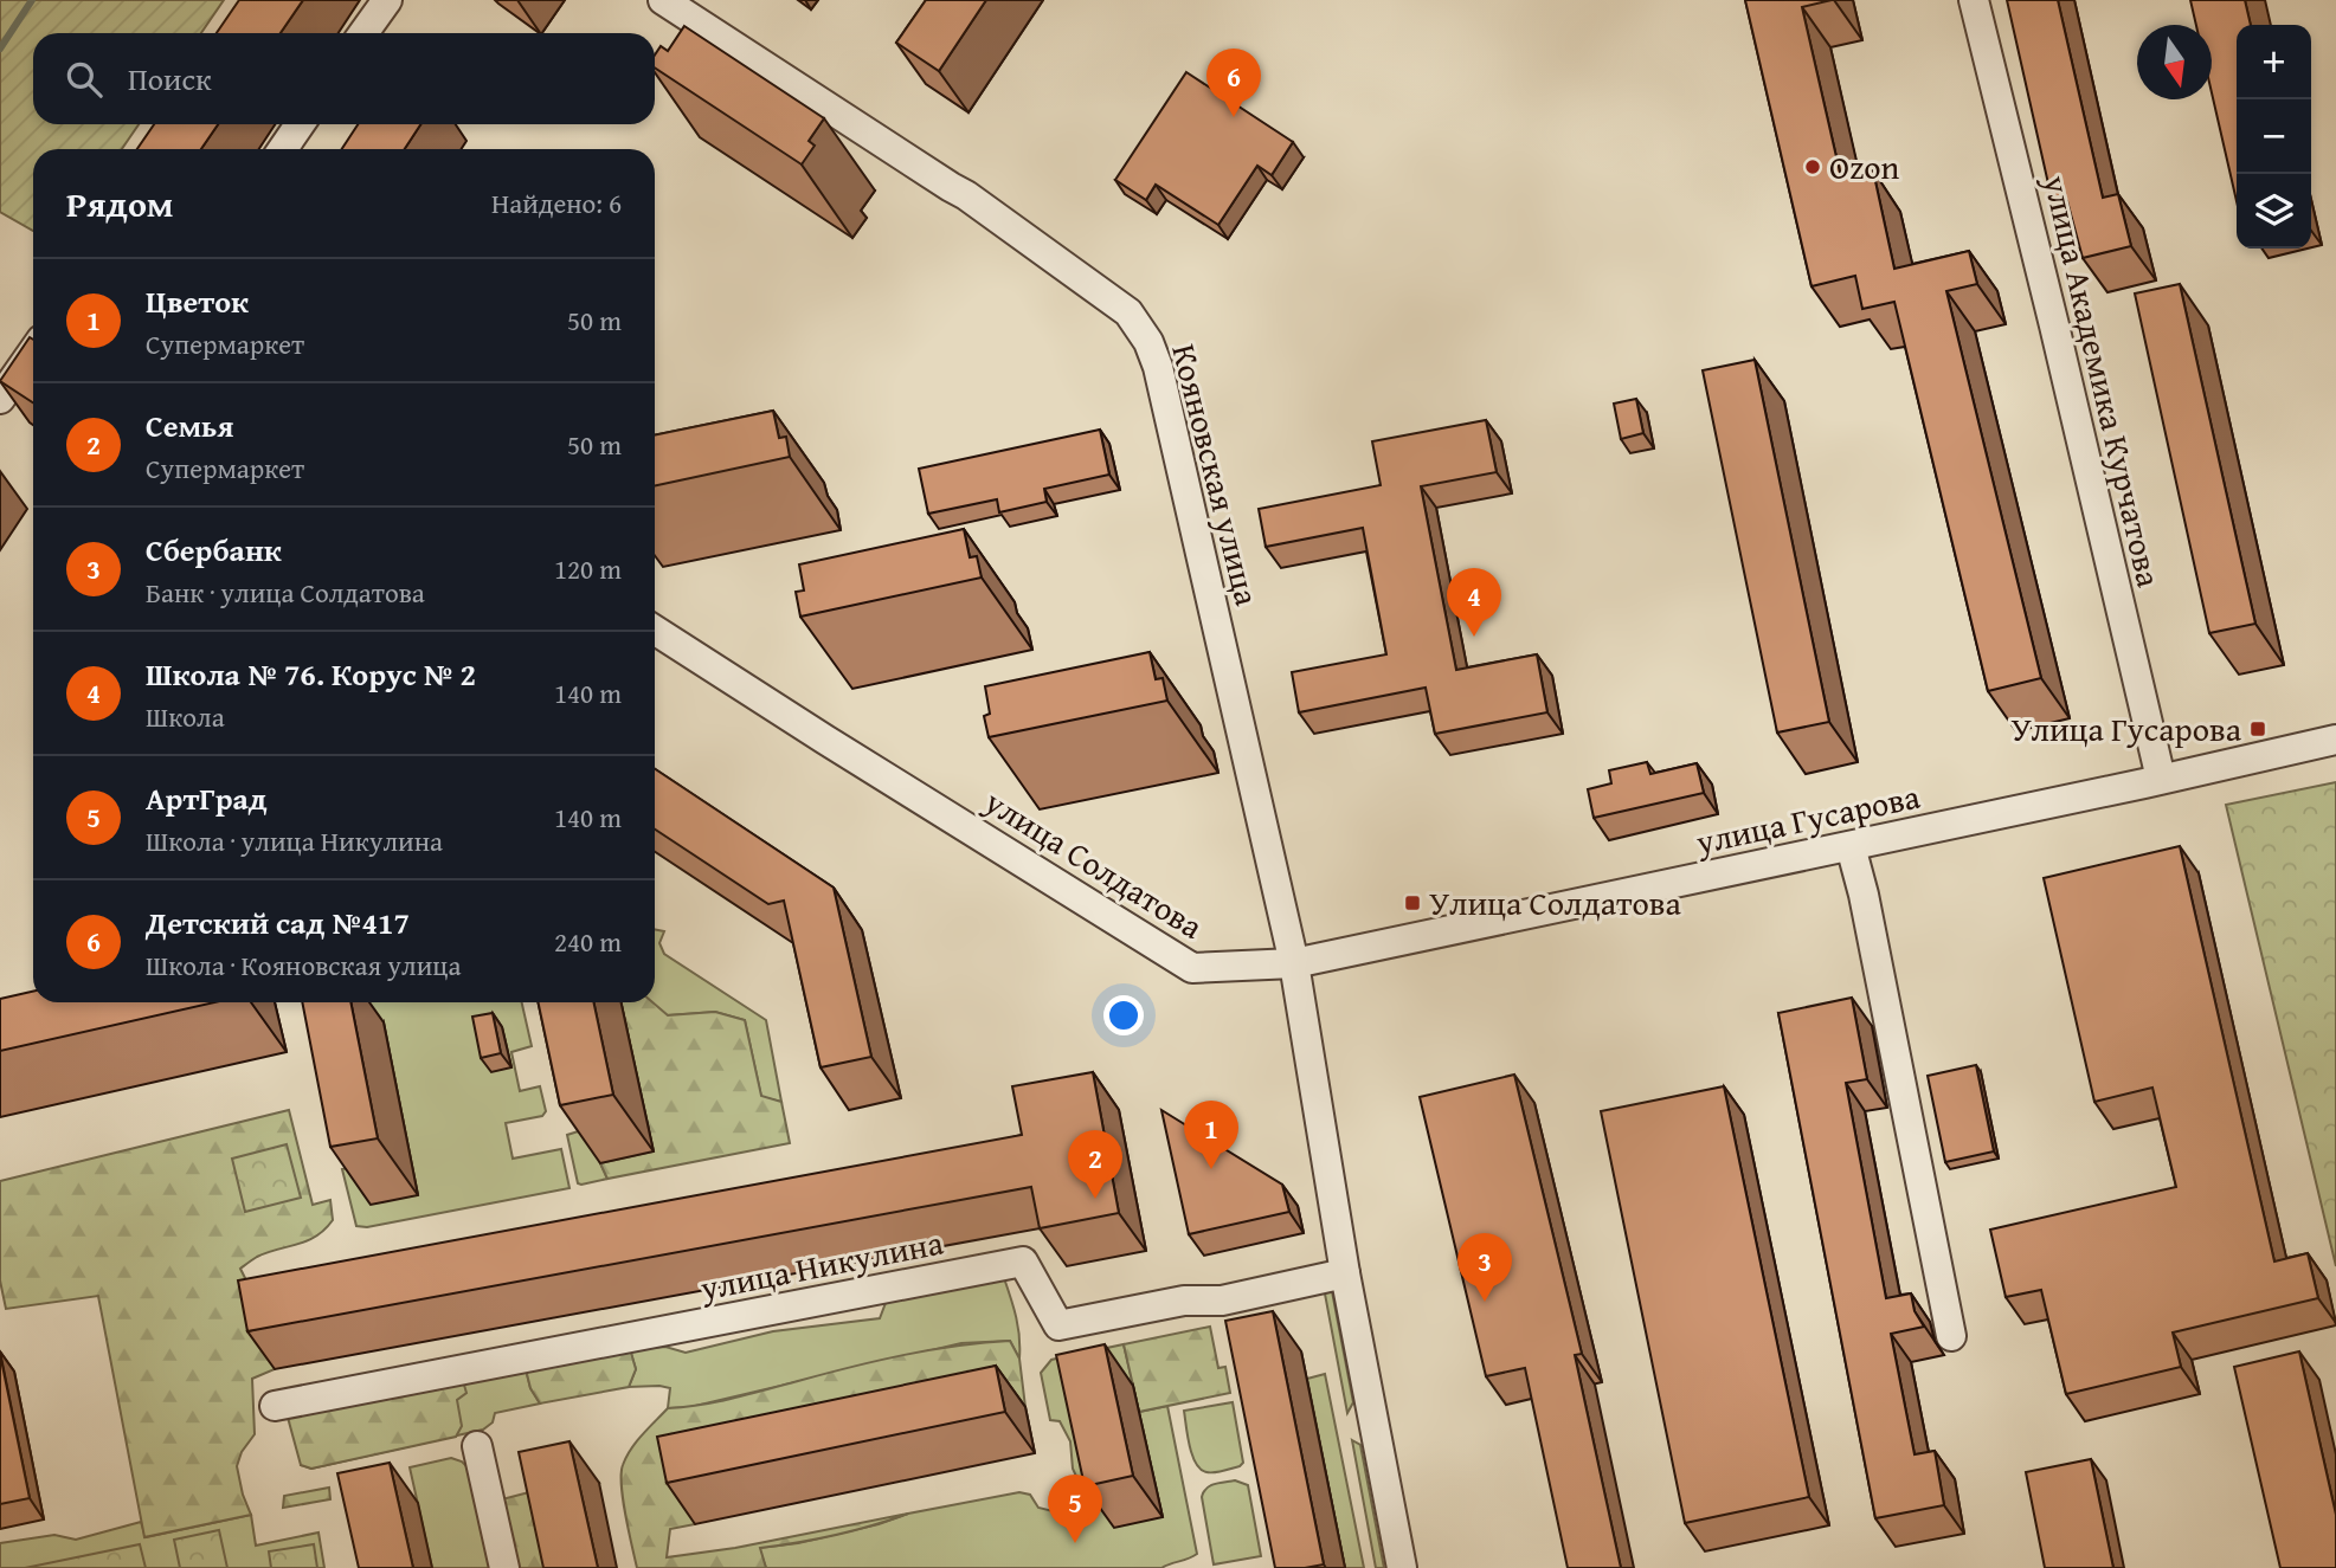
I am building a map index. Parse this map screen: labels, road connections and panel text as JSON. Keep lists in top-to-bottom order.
{
  "streets": {
    "street": [
      "улица Академика Курчатова",
      "Кояновская улица",
      "улица Гусарова",
      "улица Солдатова",
      "улица Никулина"
    ]
  },
  "crossings": [
    ["улица Академика Курчатова", "улица Гусарова"],
    ["Кояновская улица", "улица Гусарова"],
    ["Кояновская улица", "улица Солдатова"],
    ["улица Гусарова", "улица Солдатова"]
  ],
  "places": {
    "other": ["Ozon"],
    "transit": ["Улица Гусарова", "Улица Солдатова"]
  },
  "north": "bottom",
  "page": {
    "map_buttons": ["+", "−"],
    "search": "Поиск",
    "pins": [
      "6",
      "4",
      "1",
      "2",
      "3",
      "5"
    ],
    "heading": ["Рядом", "Найдено: 6"],
    "list": [
      {
        "mark": "1",
        "name": "Цветок",
        "note": "Супермаркет",
        "value": "50 m"
      },
      {
        "mark": "2",
        "name": "Семья",
        "note": "Супермаркет",
        "value": "50 m"
      },
      {
        "mark": "3",
        "name": "Сбербанк",
        "note": "Банк · улица Солдатова",
        "value": "120 m"
      },
      {
        "mark": "4",
        "name": "Школа № 76. Корус № 2",
        "note": "Школа",
        "value": "140 m"
      },
      {
        "mark": "5",
        "name": "АртГрад",
        "note": "Школа · улица Никулина",
        "value": "140 m"
      },
      {
        "mark": "6",
        "name": "Детский сад №417",
        "note": "Школа · Кояновская улица",
        "value": "240 m"
      }
    ]
  }
}
